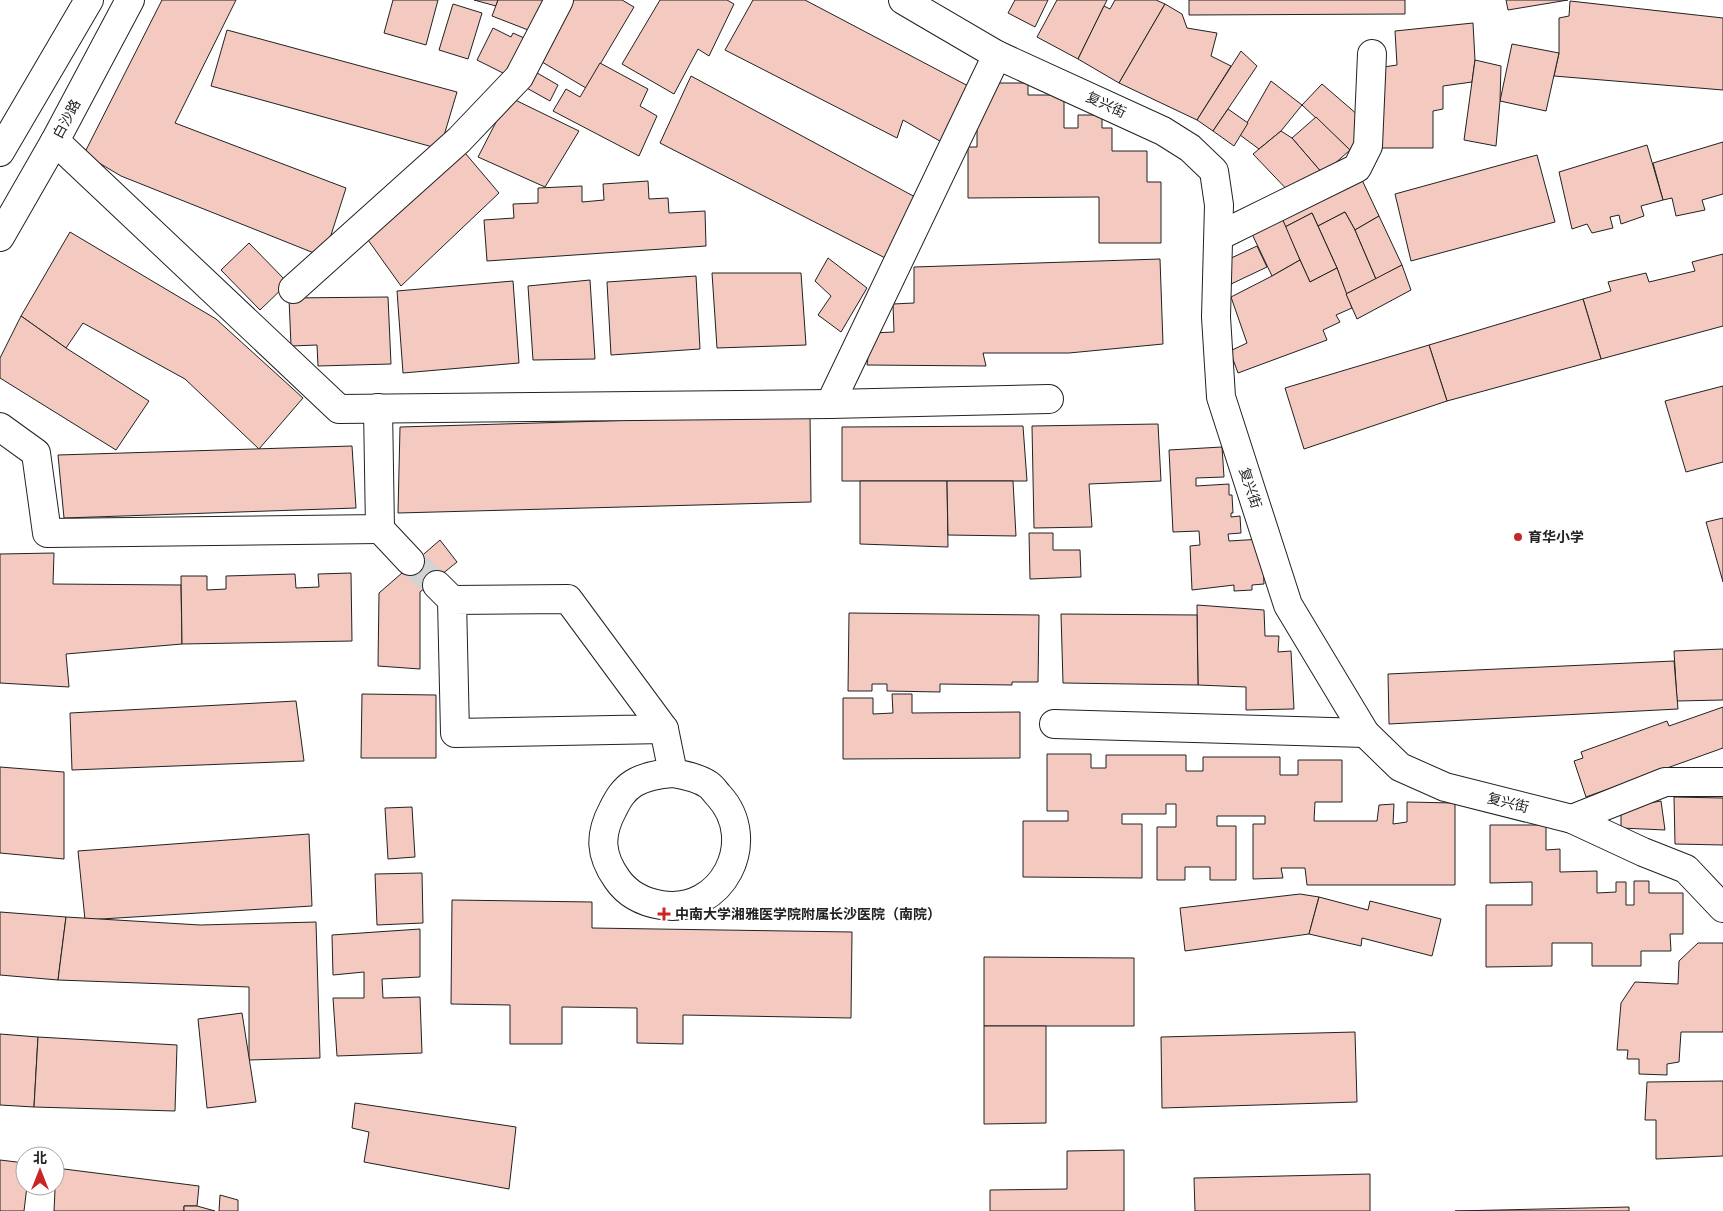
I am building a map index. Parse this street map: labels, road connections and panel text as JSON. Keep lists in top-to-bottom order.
{
  "streets": {
    "street": ["复兴街", "白沙路"]
  },
  "places": {
    "other": ["育华小学"],
    "health": ["中南大学湘雅医学院附属长沙医院（南院）"]
  },
  "north": "top"
}
